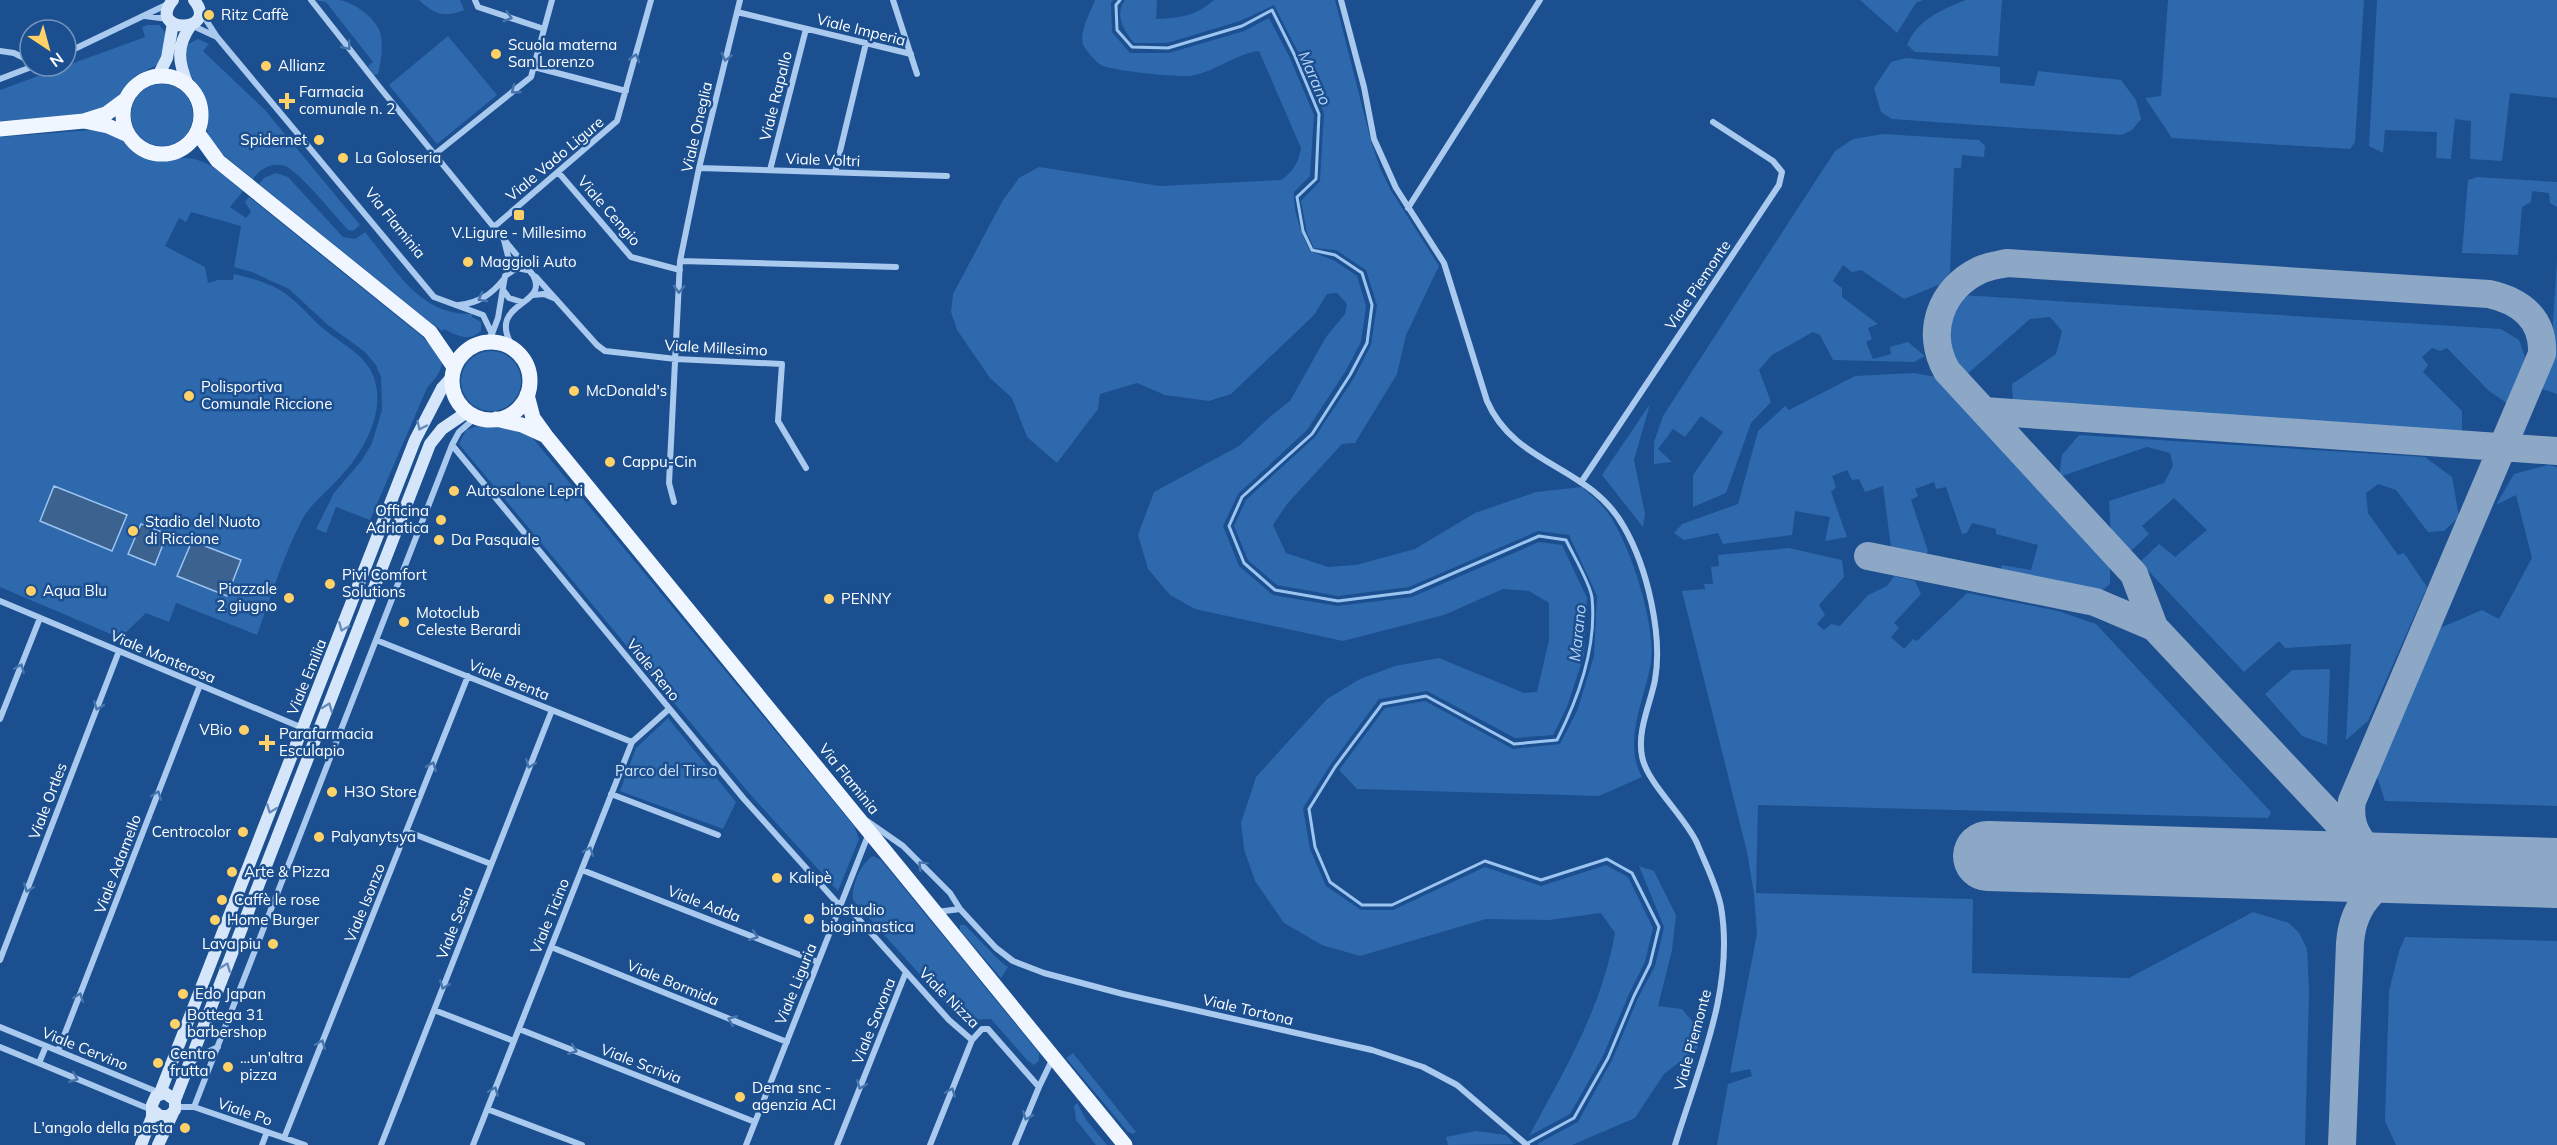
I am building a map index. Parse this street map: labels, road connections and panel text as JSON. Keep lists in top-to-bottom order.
{
  "streets": {
    "main road": ["Via Flaminia"],
    "street": [
      "Viale Imperia",
      "Viale Rapallo",
      "Viale Oneglia",
      "Viale Vado Ligure",
      "Viale Voltri",
      "Viale Cengio",
      "Viale Piemonte",
      "Viale Millesimo",
      "Viale Monterosa",
      "Viale Reno",
      "Viale Emilia",
      "Viale Brenta",
      "Viale Ortles",
      "Viale Adamello",
      "Viale Isonzo",
      "Viale Adda",
      "Viale Ticino",
      "Viale Sesia",
      "Viale Bormida",
      "Viale Liguria",
      "Viale Nizza",
      "Viale Tortona",
      "Viale Savona",
      "Viale Cervino",
      "Viale Scrivia",
      "Viale Po"
    ]
  },
  "crossings": [
    ["Viale Imperia", "Viale Rapallo"],
    ["Viale Imperia", "Viale Oneglia"],
    ["Viale Rapallo", "Viale Voltri"],
    ["Viale Oneglia", "Viale Voltri"],
    ["Viale Oneglia", "Viale Cengio"],
    ["Viale Oneglia", "Viale Millesimo"],
    ["Viale Vado Ligure", "Viale Cengio"],
    ["Viale Vado Ligure", "Viale Millesimo"],
    ["Via Flaminia", "Viale Emilia"],
    ["Via Flaminia", "Viale Liguria"],
    ["Via Flaminia", "Viale Tortona"],
    ["Viale Monterosa", "Viale Emilia"],
    ["Viale Monterosa", "Viale Ortles"],
    ["Viale Monterosa", "Viale Adamello"],
    ["Viale Reno", "Viale Ticino"],
    ["Viale Reno", "Viale Liguria"],
    ["Viale Reno", "Viale Nizza"],
    ["Viale Emilia", "Viale Cervino"],
    ["Viale Emilia", "Viale Po"],
    ["Viale Brenta", "Viale Isonzo"],
    ["Viale Brenta", "Viale Ticino"],
    ["Viale Brenta", "Viale Sesia"],
    ["Viale Adamello", "Viale Cervino"],
    ["Viale Isonzo", "Viale Po"],
    ["Viale Adda", "Viale Ticino"],
    ["Viale Adda", "Viale Liguria"],
    ["Viale Ticino", "Viale Bormida"],
    ["Viale Ticino", "Viale Scrivia"],
    ["Viale Bormida", "Viale Liguria"],
    ["Viale Liguria", "Viale Nizza"],
    ["Viale Liguria", "Viale Scrivia"],
    ["Viale Nizza", "Viale Savona"],
    ["Viale Cervino", "Viale Po"]
  ],
  "one_way": [
    "Viale Oneglia",
    "Viale Ortles",
    "Viale Adamello",
    "Viale Isonzo",
    "Viale Adda",
    "Viale Sesia",
    "Viale Bormida",
    "Viale Savona",
    "Viale Scrivia"
  ],
  "water": ["Marano"],
  "parks": ["Parco del Tirso"],
  "places": {
    "other": [
      "Ritz Caffè",
      "Scuola materna San Lorenzo",
      "Allianz",
      "Spidernet",
      "La Goloseria",
      "Maggioli Auto",
      "McDonald's",
      "Polisportiva Comunale Riccione",
      "Cappu-Cin",
      "Autosalone Lepri",
      "Officina Adriatica",
      "Stadio del Nuoto di Riccione",
      "Da Pasquale",
      "Pivi Comfort Solutions",
      "Aqua Blu",
      "Piazzale 2 giugno",
      "PENNY",
      "Motoclub Celeste Berardi",
      "VBio",
      "H3O Store",
      "Centrocolor",
      "Palyanytsya",
      "Arte & Pizza",
      "Kalipè",
      "Caffè le rose",
      "biostudio bioginnastica",
      "Home Burger",
      "Lava piu",
      "Edo Japan",
      "Bottega 31 barbershop",
      "Centro frutta",
      "...un'altra pizza",
      "Dema snc - agenzia ACI",
      "L'angolo della pasta"
    ],
    "health": ["Farmacia comunale n. 2", "Parafarmacia Esculapio"],
    "transit": ["V.Ligure - Millesimo"]
  },
  "north": "bottom right"
}
